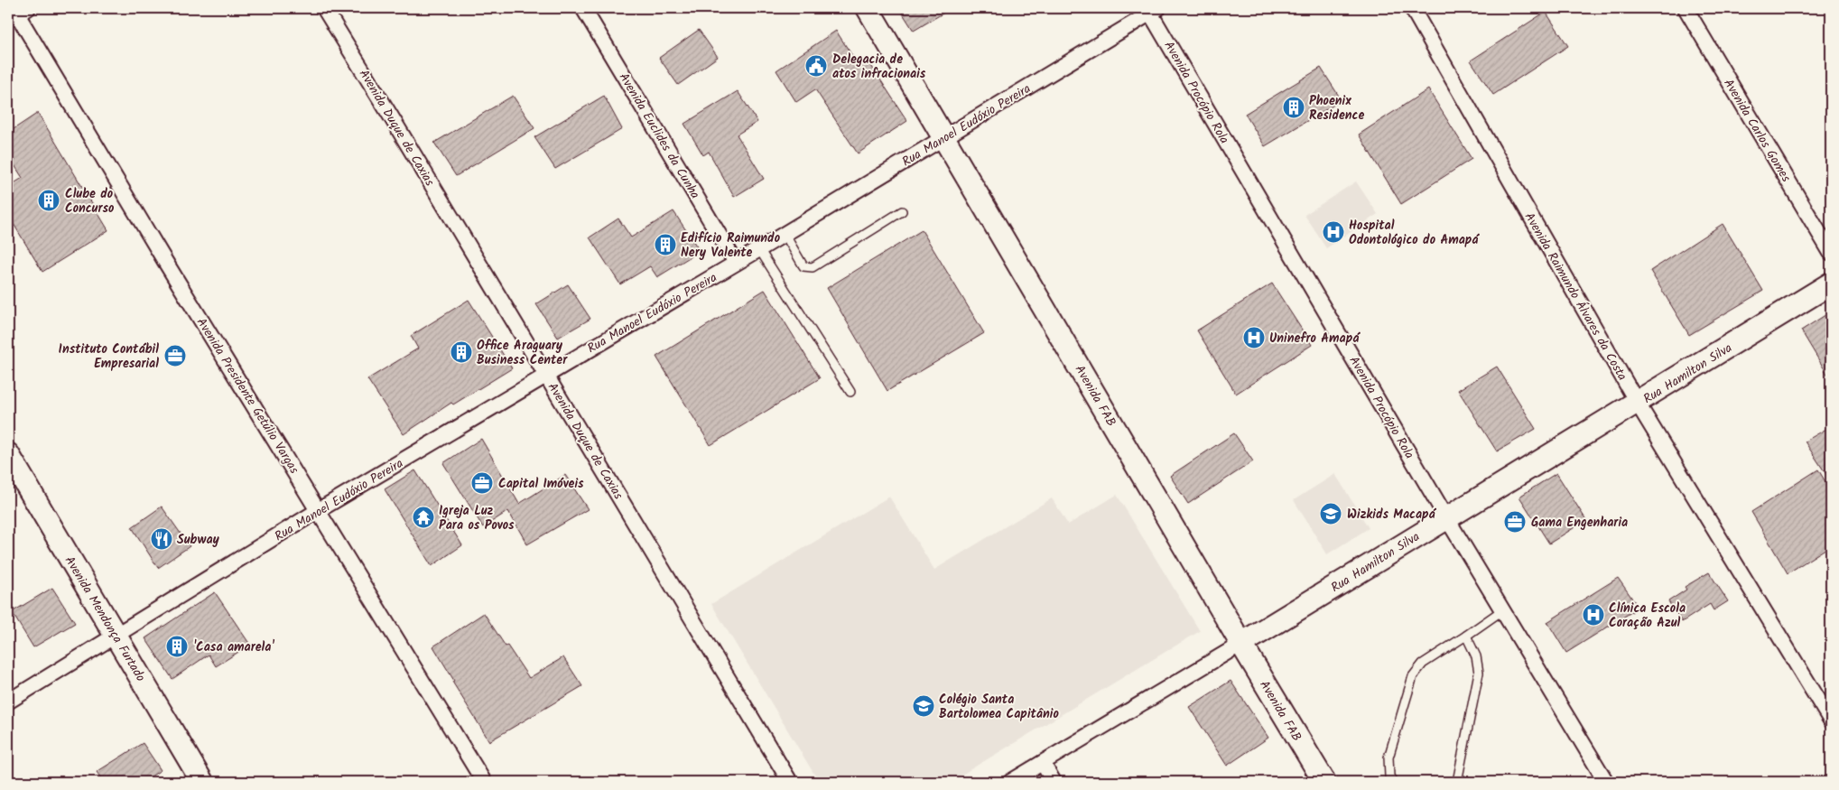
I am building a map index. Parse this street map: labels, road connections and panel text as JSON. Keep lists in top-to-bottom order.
{
  "streets": {
    "street": [
      "Avenida Procópio Rola",
      "Rua Manoel Eudóxio Pereira",
      "Avenida Duque de Caxias",
      "Avenida Carlos Gomes",
      "Avenida Euclides da Cunha",
      "Avenida Raimundo Álvares da Costa",
      "Rua Hamilton Silva",
      "Avenida Presidente Getúlio Vargas",
      "Avenida FAB",
      "Avenida Mendonça Furtado"
    ]
  },
  "crossings": [
    ["Avenida Procópio Rola", "Rua Manoel Eudóxio Pereira"],
    ["Avenida Procópio Rola", "Rua Hamilton Silva"],
    ["Rua Manoel Eudóxio Pereira", "Avenida Duque de Caxias"],
    ["Rua Manoel Eudóxio Pereira", "Avenida Euclides da Cunha"],
    ["Rua Manoel Eudóxio Pereira", "Avenida Presidente Getúlio Vargas"],
    ["Rua Manoel Eudóxio Pereira", "Avenida FAB"],
    ["Rua Manoel Eudóxio Pereira", "Avenida Mendonça Furtado"],
    ["Avenida Raimundo Álvares da Costa", "Rua Hamilton Silva"],
    ["Rua Hamilton Silva", "Avenida FAB"]
  ],
  "places": {
    "public building": ["Delegacia de atos infracionais"],
    "building": [
      "Phoenix Residence",
      "Clube do Concurso",
      "Edifício Raimundo Nery Valente",
      "Office Araguary Business Center",
      "'Casa amarela'"
    ],
    "hospital": ["Hospital Odontológico do Amapá", "Uninefro Amapá", "Clínica Escola Coração Azul"],
    "office": ["Instituto Contábil Empresarial", "Capital Imóveis", "Gama Engenharia"],
    "school or university": ["Wizkids Macapá", "Colégio Santa Bartolomea Capitânio"],
    "temple": ["Igreja Luz Para os Povos"],
    "restaurant": ["Subway"]
  }
}
